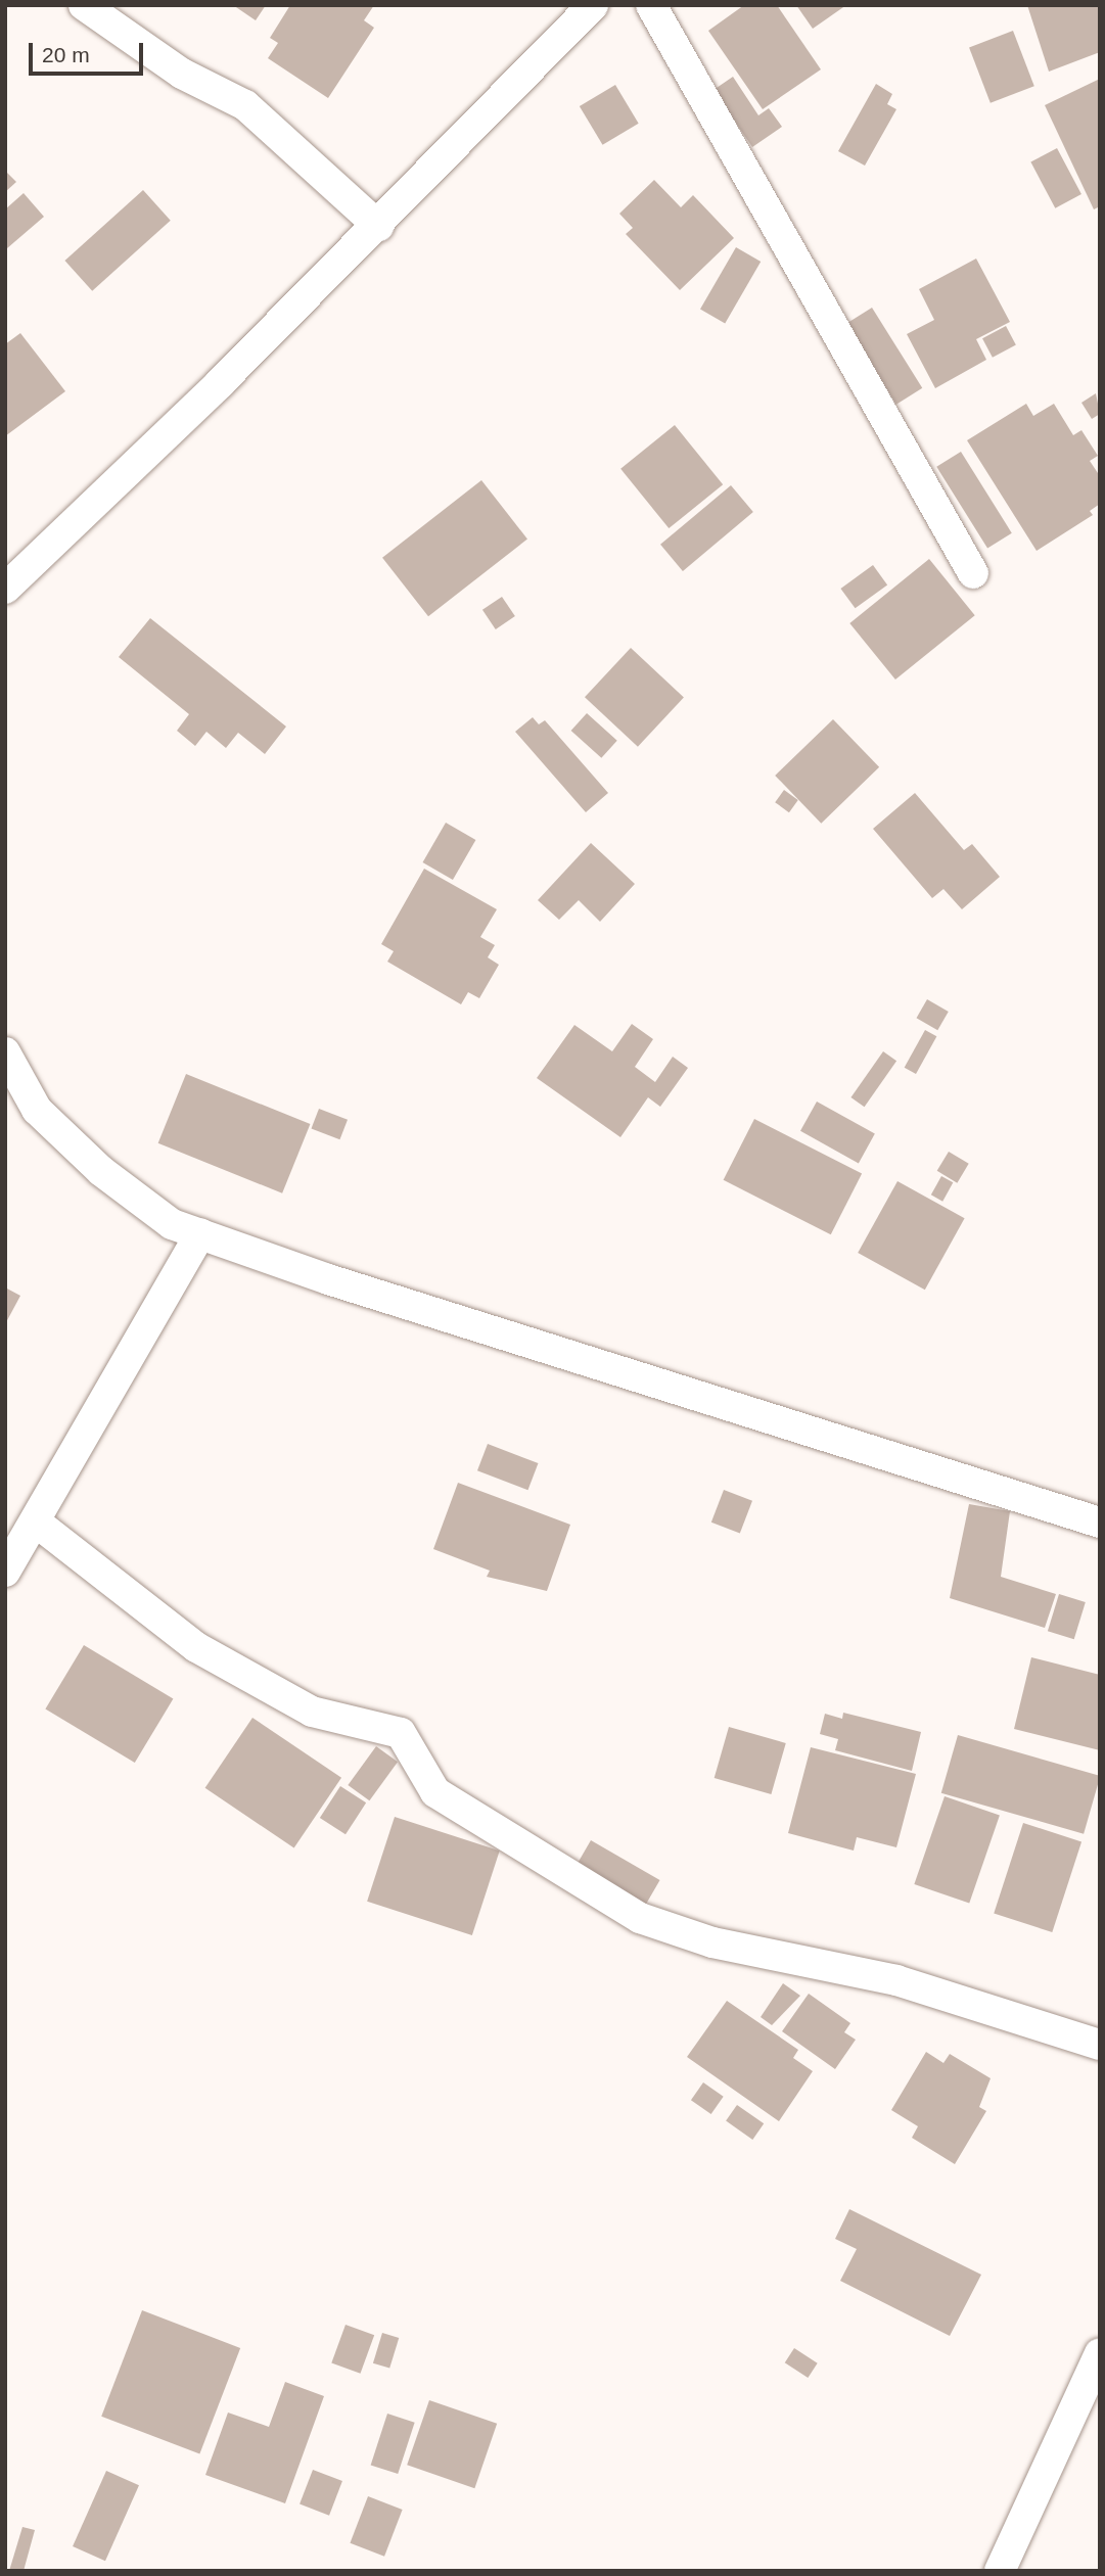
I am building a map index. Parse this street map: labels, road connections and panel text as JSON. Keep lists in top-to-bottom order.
{
  "scale_bar": "20 m"
}
